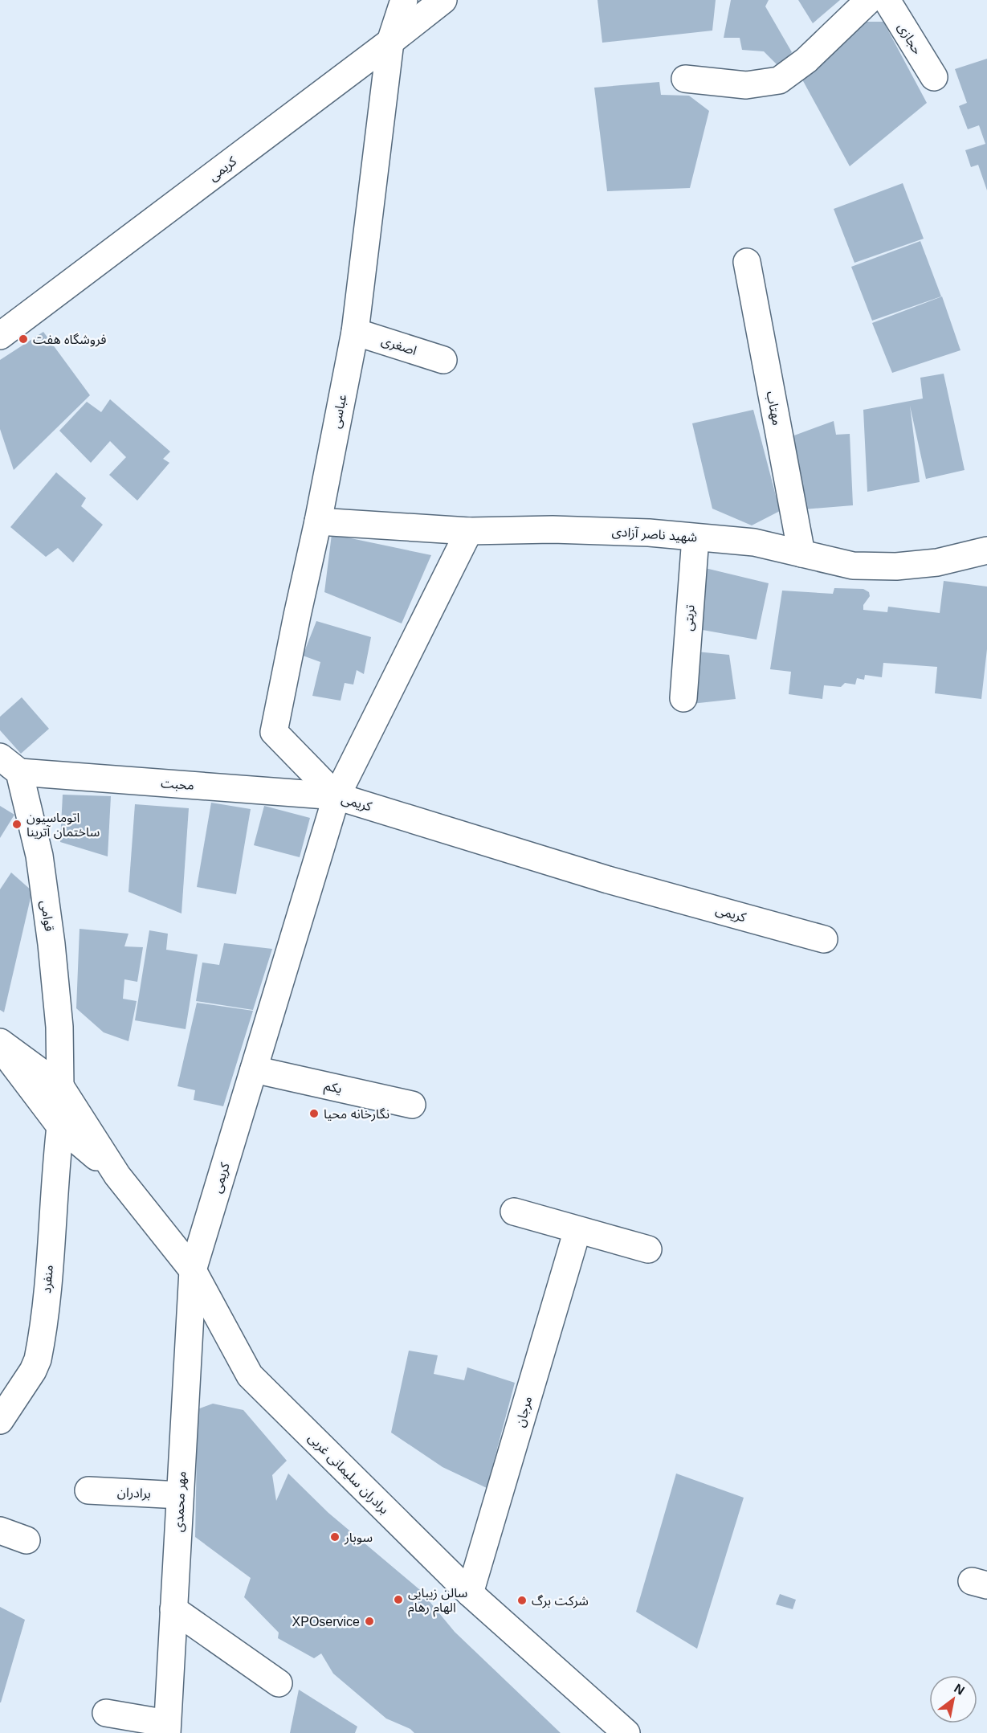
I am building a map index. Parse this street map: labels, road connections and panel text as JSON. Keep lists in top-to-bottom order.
{
  "streets": {
    "street": [
      "حجازی",
      "کریمی",
      "اصغری",
      "مهتاب",
      "عباسی",
      "شهید ناصر آزادی",
      "تربتی",
      "محبت",
      "قوامی",
      "یکم",
      "منفرد",
      "مرجان",
      "برادران سلیمانی غربی",
      "برادران",
      "مهر محمدی"
    ]
  },
  "crossings": [
    ["کریمی", "عباسی"],
    ["کریمی", "محبت"],
    ["کریمی", "یکم"],
    ["کریمی", "برادران سلیمانی غربی"],
    ["کریمی", "مهر محمدی"],
    ["اصغری", "عباسی"],
    ["مهتاب", "شهید ناصر آزادی"],
    ["عباسی", "شهید ناصر آزادی"],
    ["عباسی", "محبت"],
    ["شهید ناصر آزادی", "تربتی"],
    ["محبت", "قوامی"],
    ["قوامی", "برادران سلیمانی غربی"],
    ["منفرد", "برادران سلیمانی غربی"],
    ["مرجان", "برادران سلیمانی غربی"],
    ["برادران سلیمانی غربی", "مهر محمدی"],
    ["برادران", "مهر محمدی"]
  ],
  "places": [
    "فروشگاه هفت",
    "اتوماسیون ساختمان آترینا",
    "نگارخانه محیا",
    "سوبار",
    "سالن زیبایی الهام رهام",
    "شرکت برگ",
    "XPOservice"
  ],
  "north": "top right"
}
